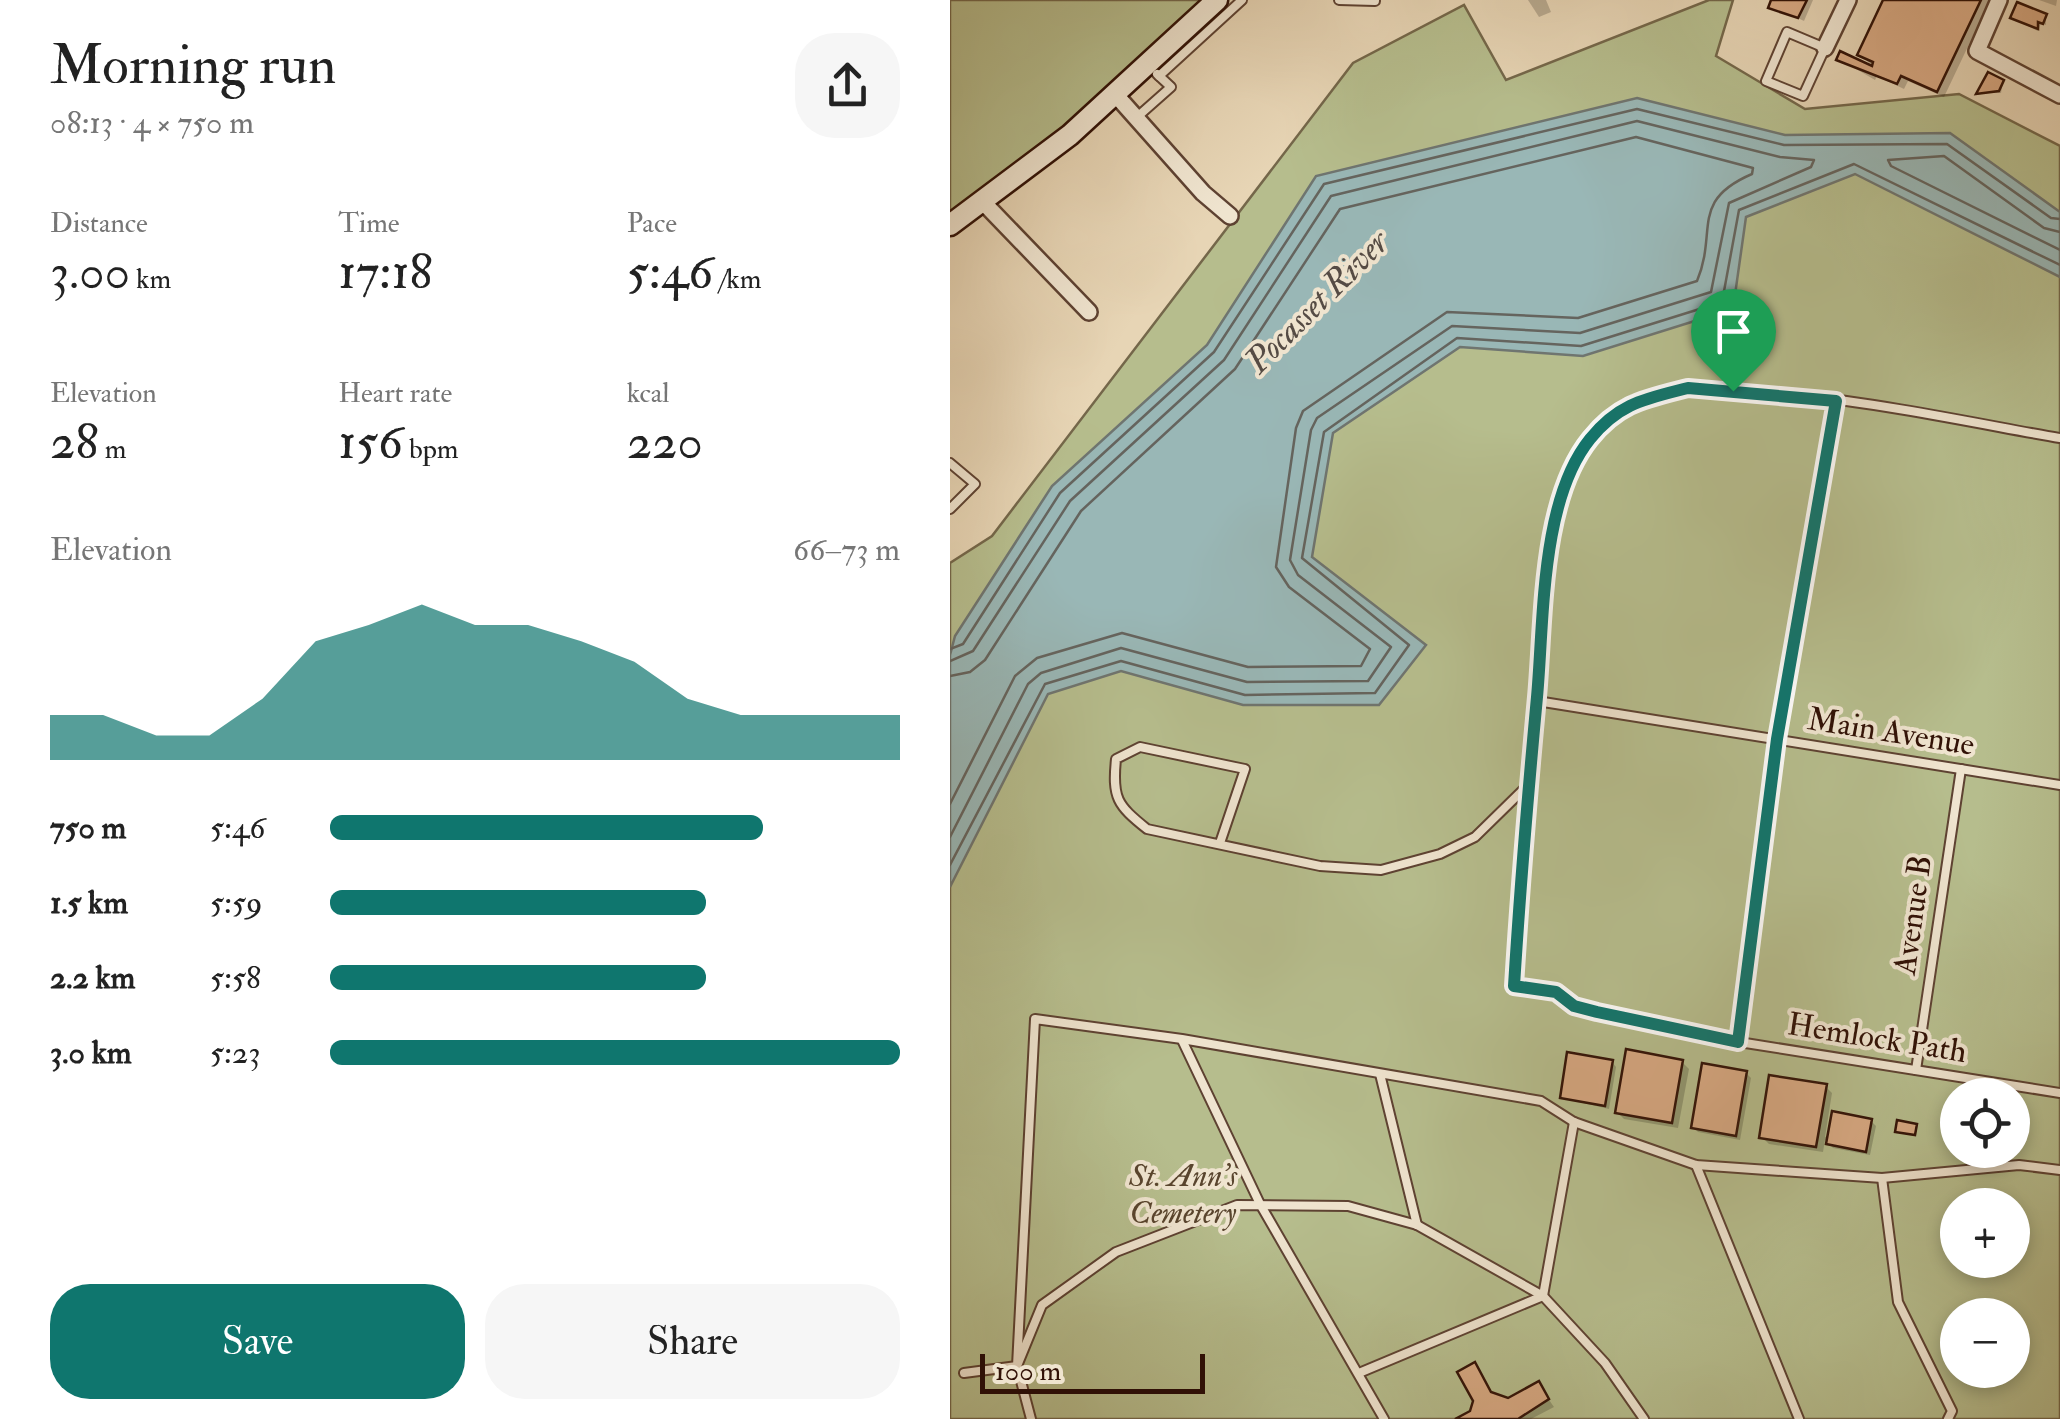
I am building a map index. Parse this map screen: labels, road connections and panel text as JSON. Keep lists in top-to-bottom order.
{
  "streets": {
    "lane": ["Main Avenue", "Avenue B", "Hemlock Path"]
  },
  "crossings": [
    ["Main Avenue", "Avenue B"],
    ["Avenue B", "Hemlock Path"]
  ],
  "water": ["Pocasset River"],
  "parks": ["St. Ann's Cemetery"],
  "scale_bar": "100 m",
  "page": {
    "heading": ["Morning run", "08:13 · 4 × 750 m"],
    "stats": [
      ["Distance", "3.00 km"],
      ["Time", "17:18"],
      ["Pace", "5:46 /km"],
      ["Elevation", "28 m"],
      ["Heart rate", "156 bpm"],
      ["kcal", "220"]
    ],
    "chart": ["Elevation", "66–73 m"],
    "list": [
      {
        "name": "750 m",
        "note": "5:46"
      },
      {
        "name": "1.5 km",
        "note": "5:59"
      },
      {
        "name": "2.2 km",
        "note": "5:58"
      },
      {
        "name": "3.0 km",
        "note": "5:23"
      }
    ],
    "map_buttons": ["+", "−"],
    "buttons": ["Save", "Share"],
    "scale": "100 m"
  }
}
